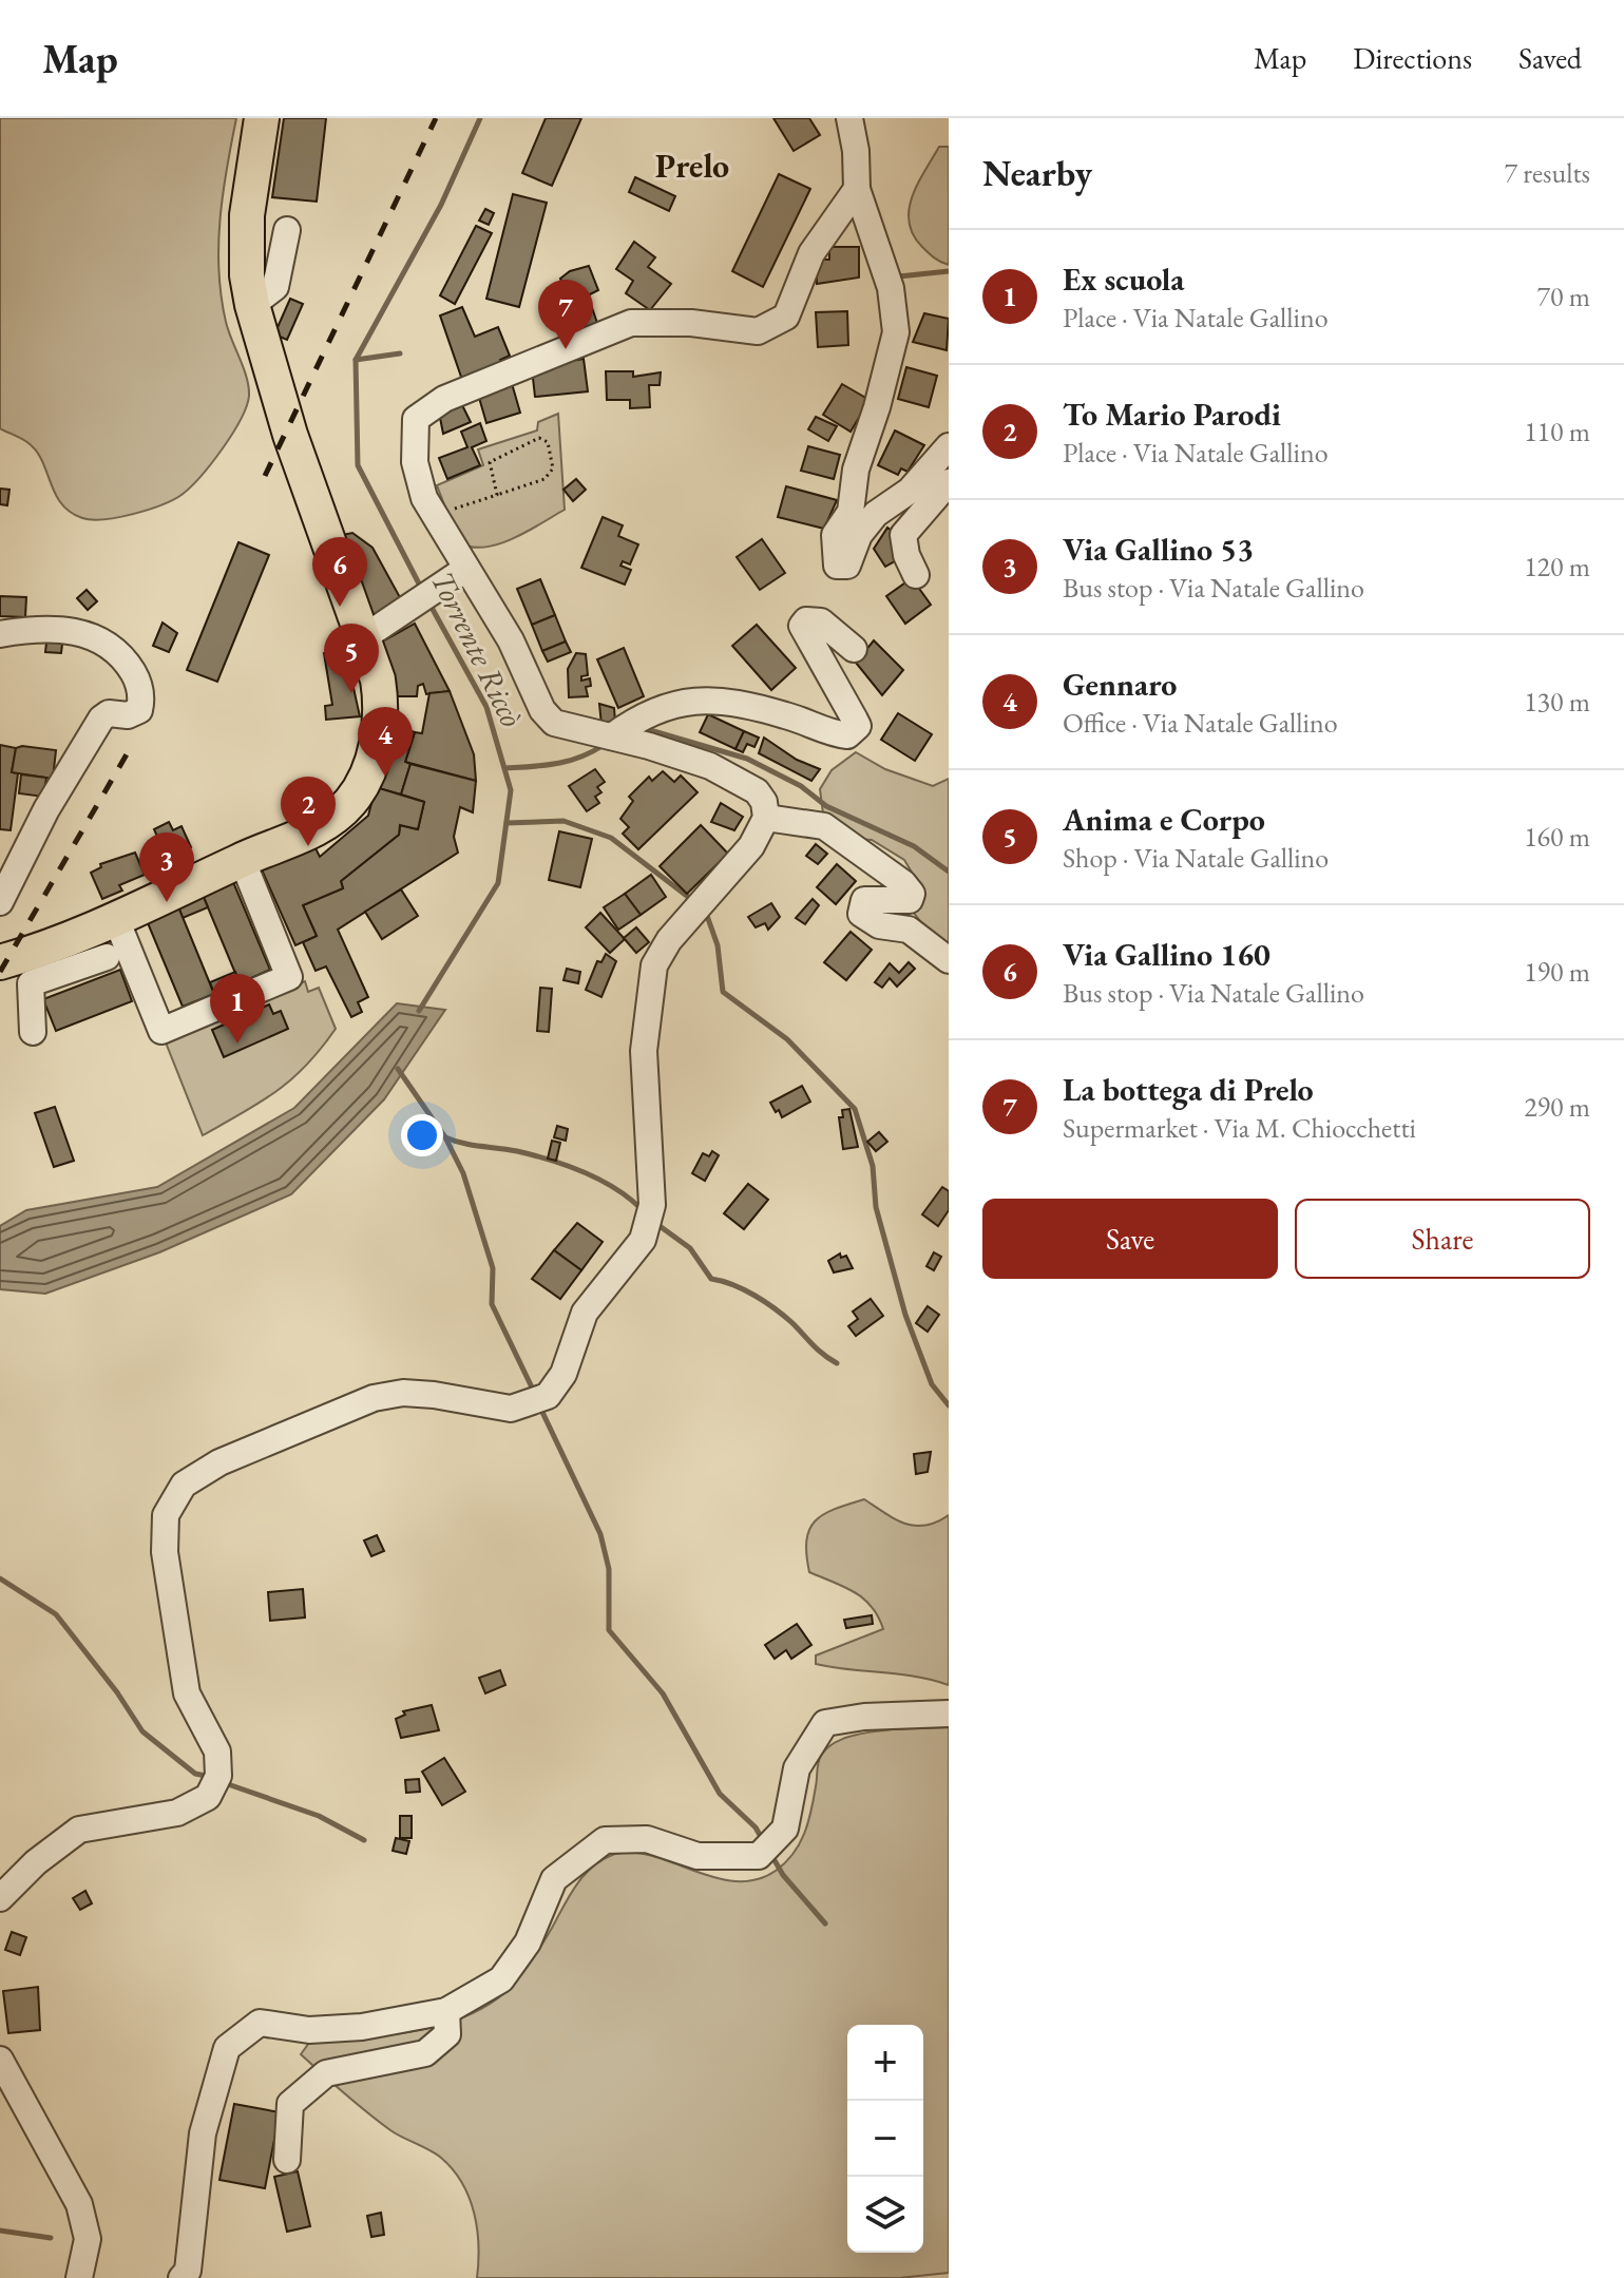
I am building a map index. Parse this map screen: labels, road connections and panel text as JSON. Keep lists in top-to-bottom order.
{
  "districts": ["Prelo"],
  "water": ["Torrente Riccò"],
  "page": {
    "header": "Map",
    "nav": ["Map", "Directions", "Saved"],
    "heading": ["Nearby", "7 results"],
    "list": [
      {
        "mark": "1",
        "name": "Ex scuola",
        "note": "Place · Via Natale Gallino",
        "value": "70 m"
      },
      {
        "mark": "2",
        "name": "To Mario Parodi",
        "note": "Place · Via Natale Gallino",
        "value": "110 m"
      },
      {
        "mark": "3",
        "name": "Via Gallino 53",
        "note": "Bus stop · Via Natale Gallino",
        "value": "120 m"
      },
      {
        "mark": "4",
        "name": "Gennaro",
        "note": "Office · Via Natale Gallino",
        "value": "130 m"
      },
      {
        "mark": "5",
        "name": "Anima e Corpo",
        "note": "Shop · Via Natale Gallino",
        "value": "160 m"
      },
      {
        "mark": "6",
        "name": "Via Gallino 160",
        "note": "Bus stop · Via Natale Gallino",
        "value": "190 m"
      },
      {
        "mark": "7",
        "name": "La bottega di Prelo",
        "note": "Supermarket · Via M. Chiocchetti",
        "value": "290 m"
      }
    ],
    "pins": [
      "7",
      "6",
      "5",
      "4",
      "2",
      "3",
      "1"
    ],
    "buttons": ["Save", "Share"],
    "map_buttons": ["+", "−"]
  }
}
